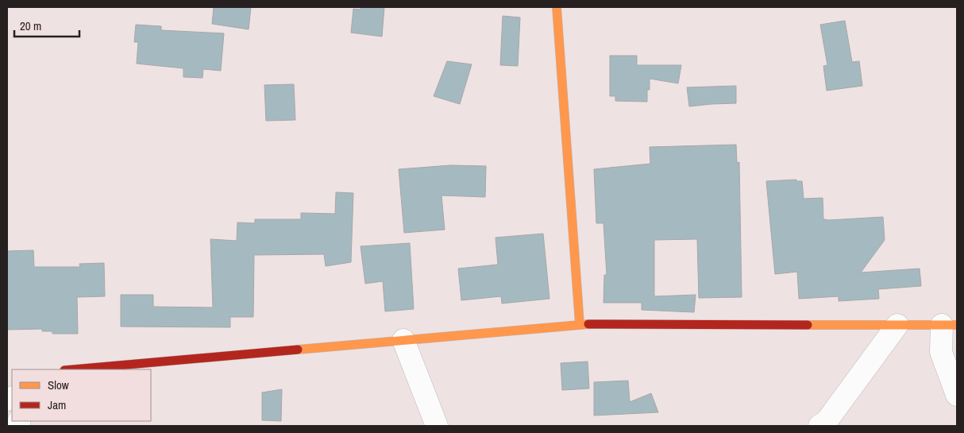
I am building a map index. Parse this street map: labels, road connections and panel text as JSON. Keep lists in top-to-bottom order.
{
  "legend": ["Slow", "Jam"],
  "scale_bar": "20 m"
}
